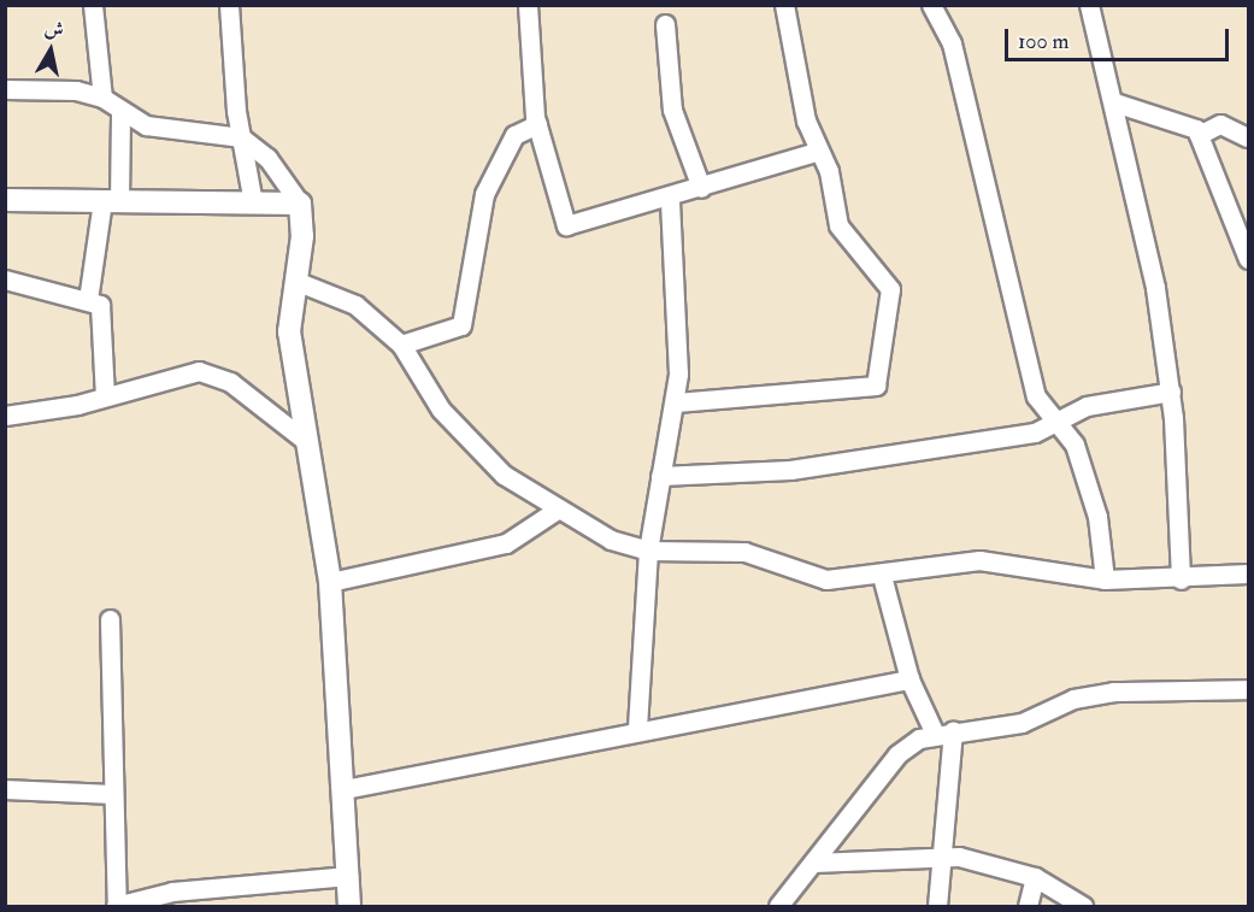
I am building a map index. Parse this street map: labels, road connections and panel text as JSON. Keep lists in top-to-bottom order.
{
  "scale_bar": "100 m",
  "north": "top"
}
